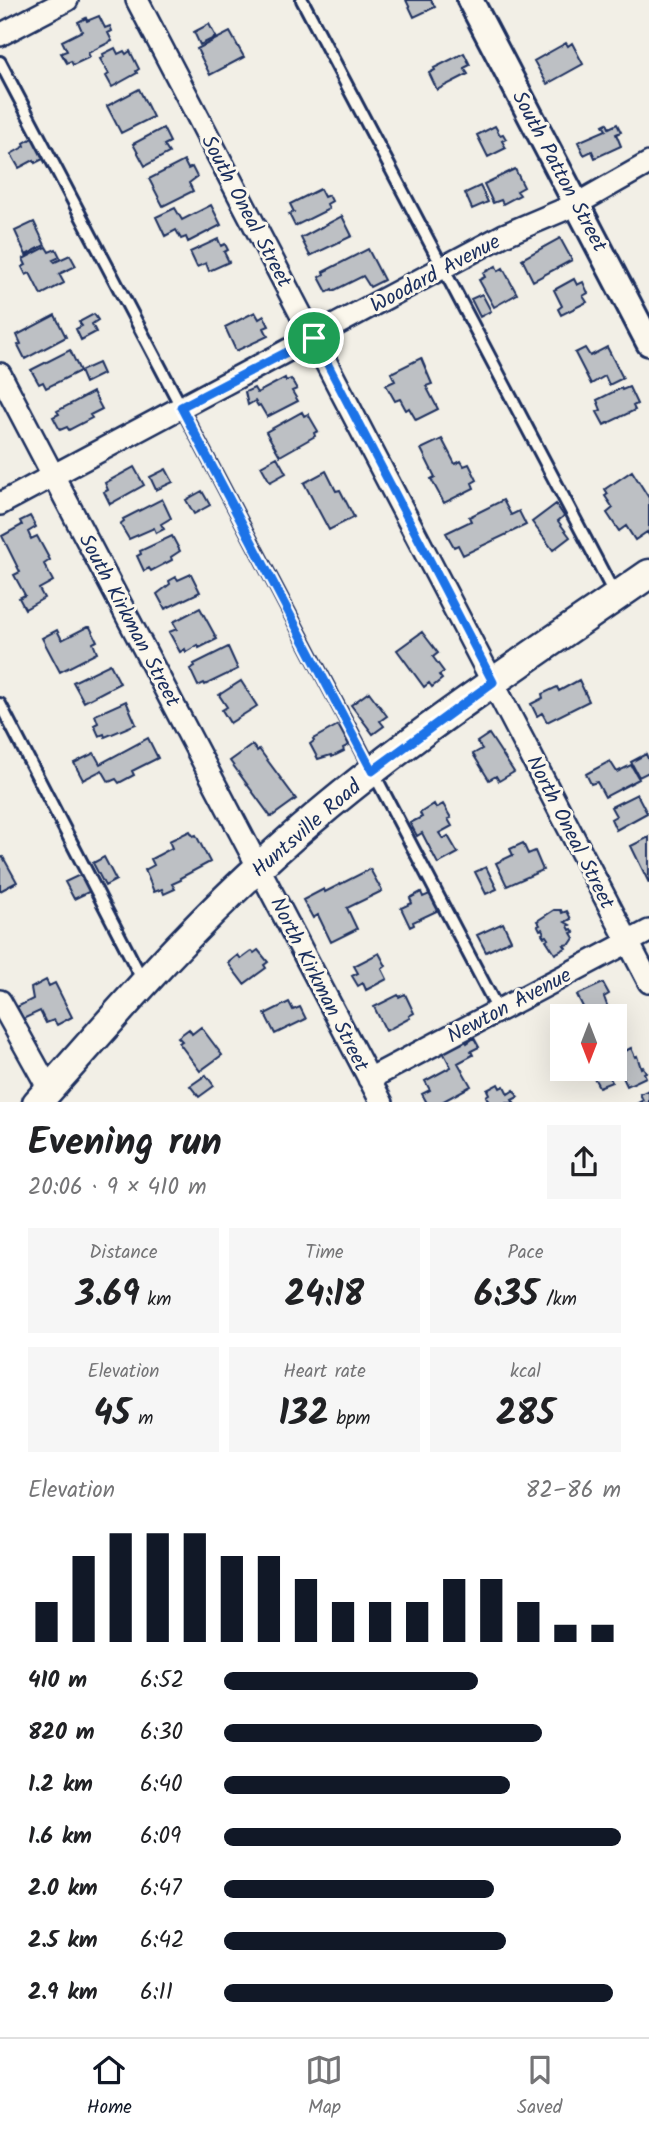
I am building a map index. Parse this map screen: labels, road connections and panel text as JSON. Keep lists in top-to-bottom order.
{
  "streets": {
    "main road": ["Huntsville Road"],
    "street": [
      "South Patton Street",
      "South Oneal Street",
      "Woodard Avenue",
      "South Kirkman Street",
      "North Oneal Street",
      "North Kirkman Street",
      "Newton Avenue"
    ]
  },
  "crossings": [
    ["South Patton Street", "Woodard Avenue"],
    ["South Oneal Street", "Woodard Avenue"],
    ["South Oneal Street", "Huntsville Road"],
    ["South Oneal Street", "North Oneal Street"],
    ["Woodard Avenue", "South Kirkman Street"],
    ["South Kirkman Street", "Huntsville Road"],
    ["South Kirkman Street", "North Kirkman Street"],
    ["Huntsville Road", "North Oneal Street"],
    ["Huntsville Road", "North Kirkman Street"],
    ["North Oneal Street", "Newton Avenue"],
    ["North Kirkman Street", "Newton Avenue"]
  ],
  "north": "bottom",
  "page": {
    "heading": ["Evening run", "20:06 · 9 × 410 m"],
    "stats": [
      ["Distance", "3.69 km"],
      ["Time", "24:18"],
      ["Pace", "6:35 /km"],
      ["Elevation", "45 m"],
      ["Heart rate", "132 bpm"],
      ["kcal", "285"]
    ],
    "chart": ["Elevation", "82–86 m"],
    "list": [
      {
        "name": "410 m",
        "note": "6:52"
      },
      {
        "name": "820 m",
        "note": "6:30"
      },
      {
        "name": "1.2 km",
        "note": "6:40"
      },
      {
        "name": "1.6 km",
        "note": "6:09"
      },
      {
        "name": "2.0 km",
        "note": "6:47"
      },
      {
        "name": "2.5 km",
        "note": "6:42"
      },
      {
        "name": "2.9 km",
        "note": "6:11"
      }
    ],
    "tabs": ["Home", "Map", "Saved"]
  }
}
